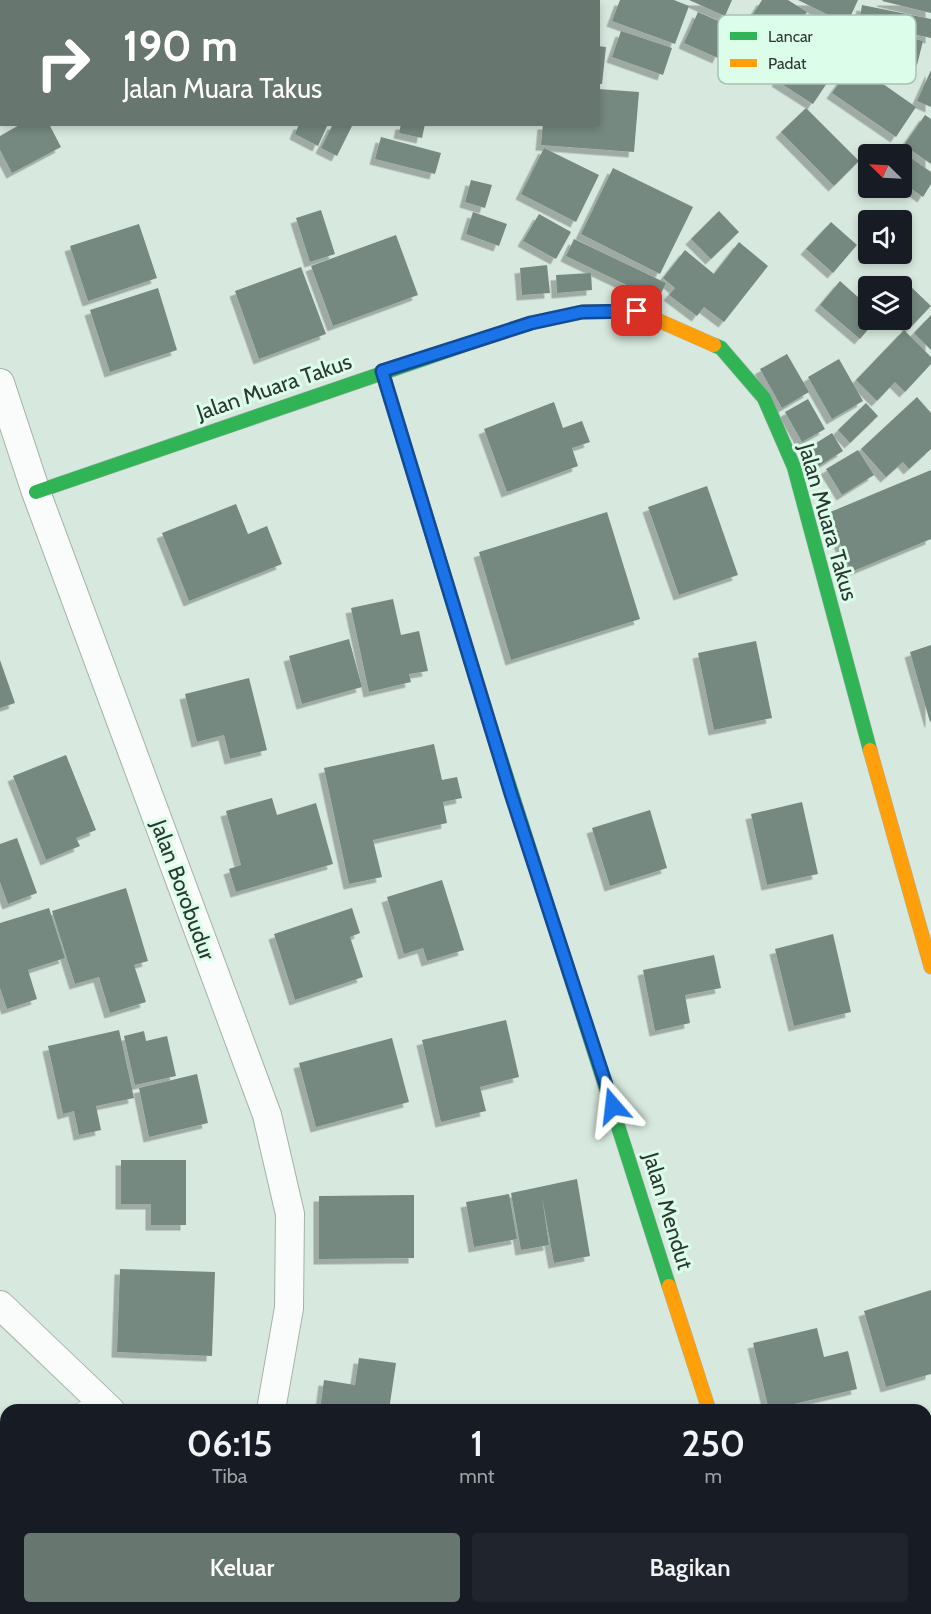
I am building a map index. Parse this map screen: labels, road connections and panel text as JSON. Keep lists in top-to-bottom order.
{
  "streets": {
    "street": ["Jalan Muara Takus", "Jalan Borobudur", "Jalan Mendut"]
  },
  "crossings": [
    ["Jalan Muara Takus", "Jalan Borobudur"],
    ["Jalan Muara Takus", "Jalan Mendut"]
  ],
  "legend": ["Lancar", "Padat"],
  "north": "top left",
  "page": {
    "turn": ["190 m", "Jalan Muara Takus"],
    "eta": [
      "06:15",
      "Tiba",
      "1",
      "mnt",
      "250",
      "m"
    ],
    "buttons": ["Keluar", "Bagikan"]
  }
}
